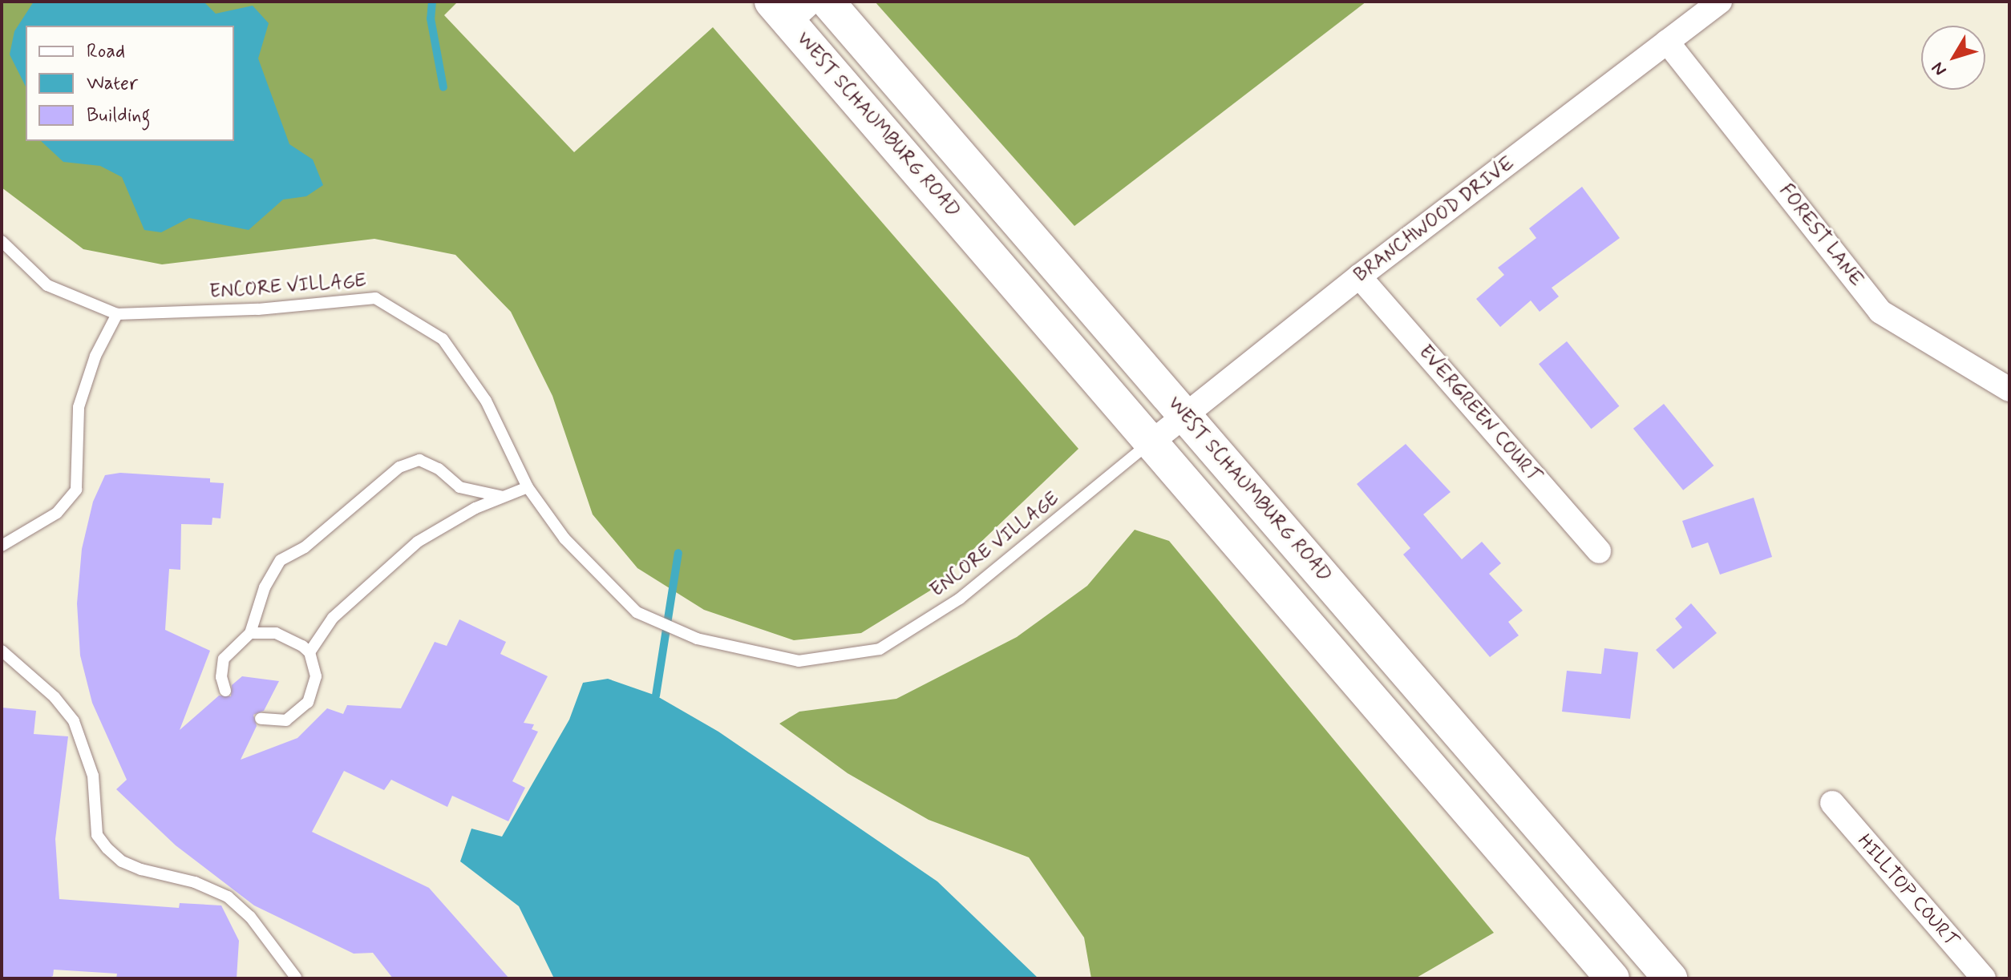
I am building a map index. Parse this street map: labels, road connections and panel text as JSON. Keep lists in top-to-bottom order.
{
  "streets": {
    "main road": ["WEST SCHAUMBURG ROAD"],
    "street": [
      "BRANCHWOOD DRIVE",
      "FOREST LANE",
      "EVERGREEN COURT",
      "HILLTOP COURT"
    ],
    "lane": ["ENCORE VILLAGE"]
  },
  "crossings": [
    ["WEST SCHAUMBURG ROAD", "BRANCHWOOD DRIVE"],
    ["WEST SCHAUMBURG ROAD", "ENCORE VILLAGE"],
    ["BRANCHWOOD DRIVE", "FOREST LANE"],
    ["BRANCHWOOD DRIVE", "ENCORE VILLAGE"],
    ["BRANCHWOOD DRIVE", "EVERGREEN COURT"]
  ],
  "legend": ["Road", "Water", "Building"],
  "north": "bottom left"
}
